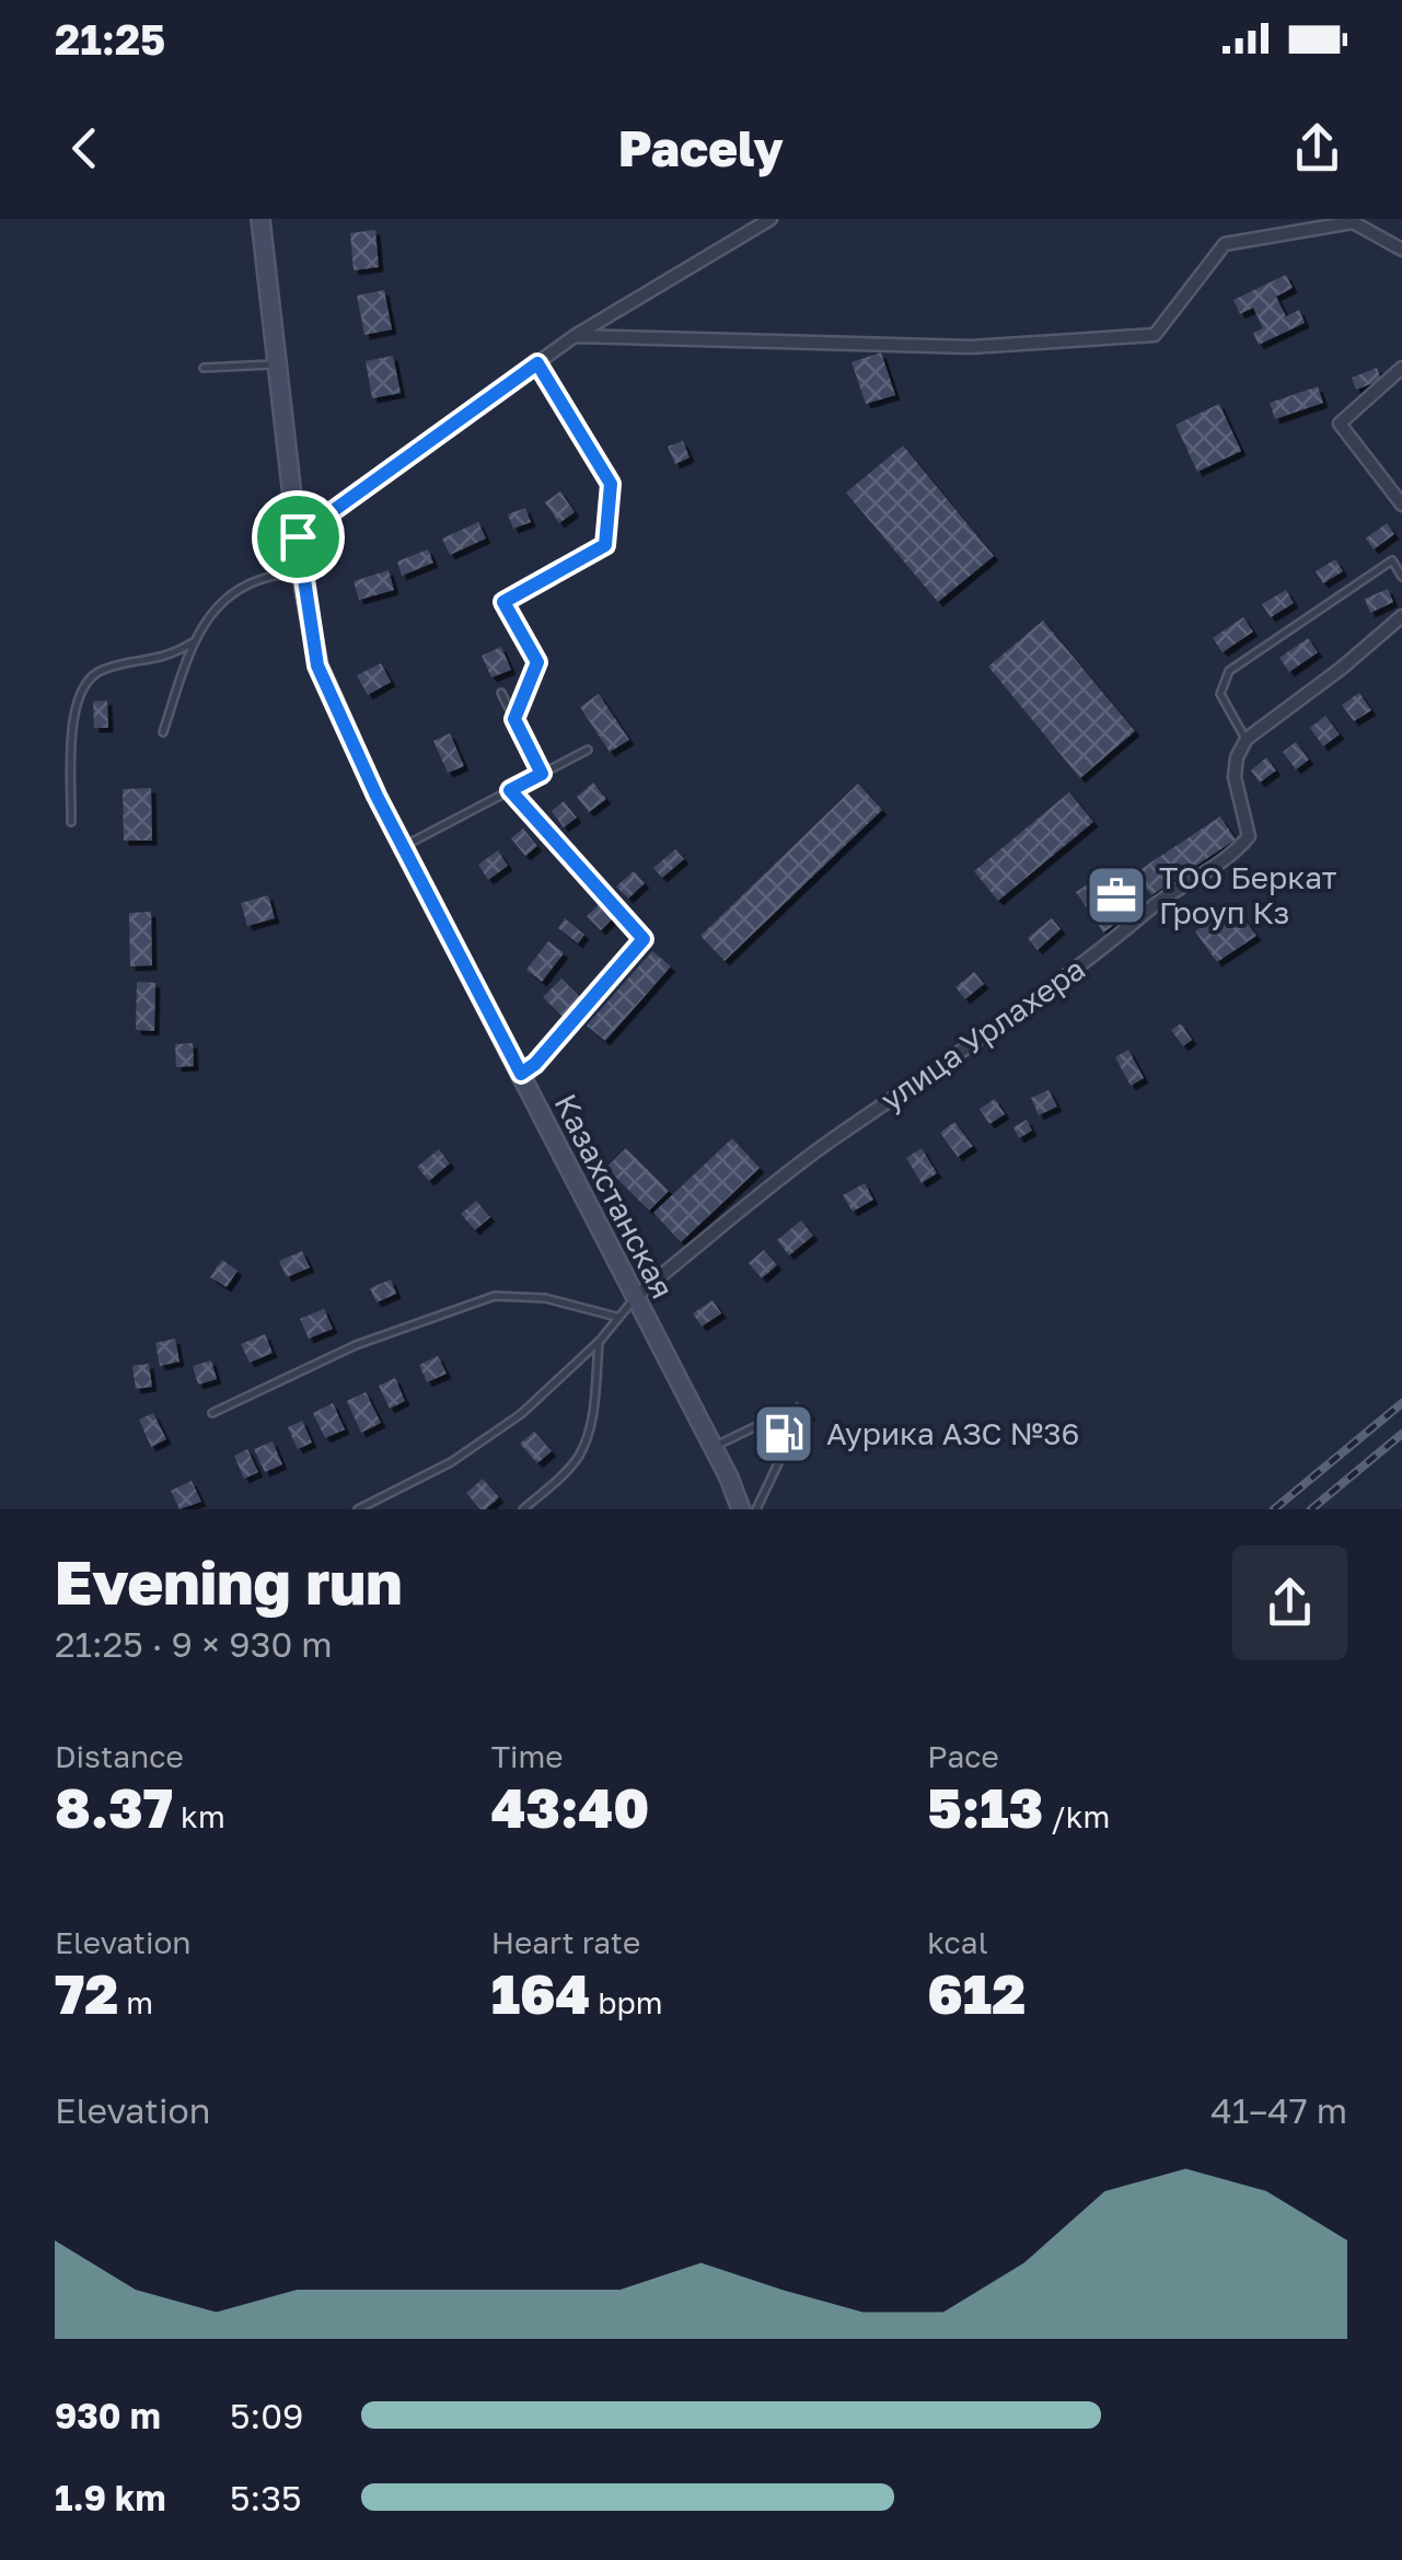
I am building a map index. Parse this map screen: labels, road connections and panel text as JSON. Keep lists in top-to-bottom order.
{
  "streets": {
    "main road": ["Казахстанская"],
    "street": ["улица Урлахера"]
  },
  "crossings": [
    ["улица Урлахера", "Казахстанская"]
  ],
  "places": {
    "office": ["ТОО Беркат Гроуп Кз"],
    "fuel station": ["Аурика АЗС №36"]
  },
  "page": {
    "status": "21:25",
    "header": "Pacely",
    "heading": ["Evening run", "21:25 · 9 × 930 m"],
    "stats": [
      ["Distance", "8.37 km"],
      ["Time", "43:40"],
      ["Pace", "5:13 /km"],
      ["Elevation", "72 m"],
      ["Heart rate", "164 bpm"],
      ["kcal", "612"]
    ],
    "chart": ["Elevation", "41–47 m"],
    "list": [
      {
        "name": "930 m",
        "note": "5:09"
      },
      {
        "name": "1.9 km",
        "note": "5:35"
      }
    ]
  }
}
